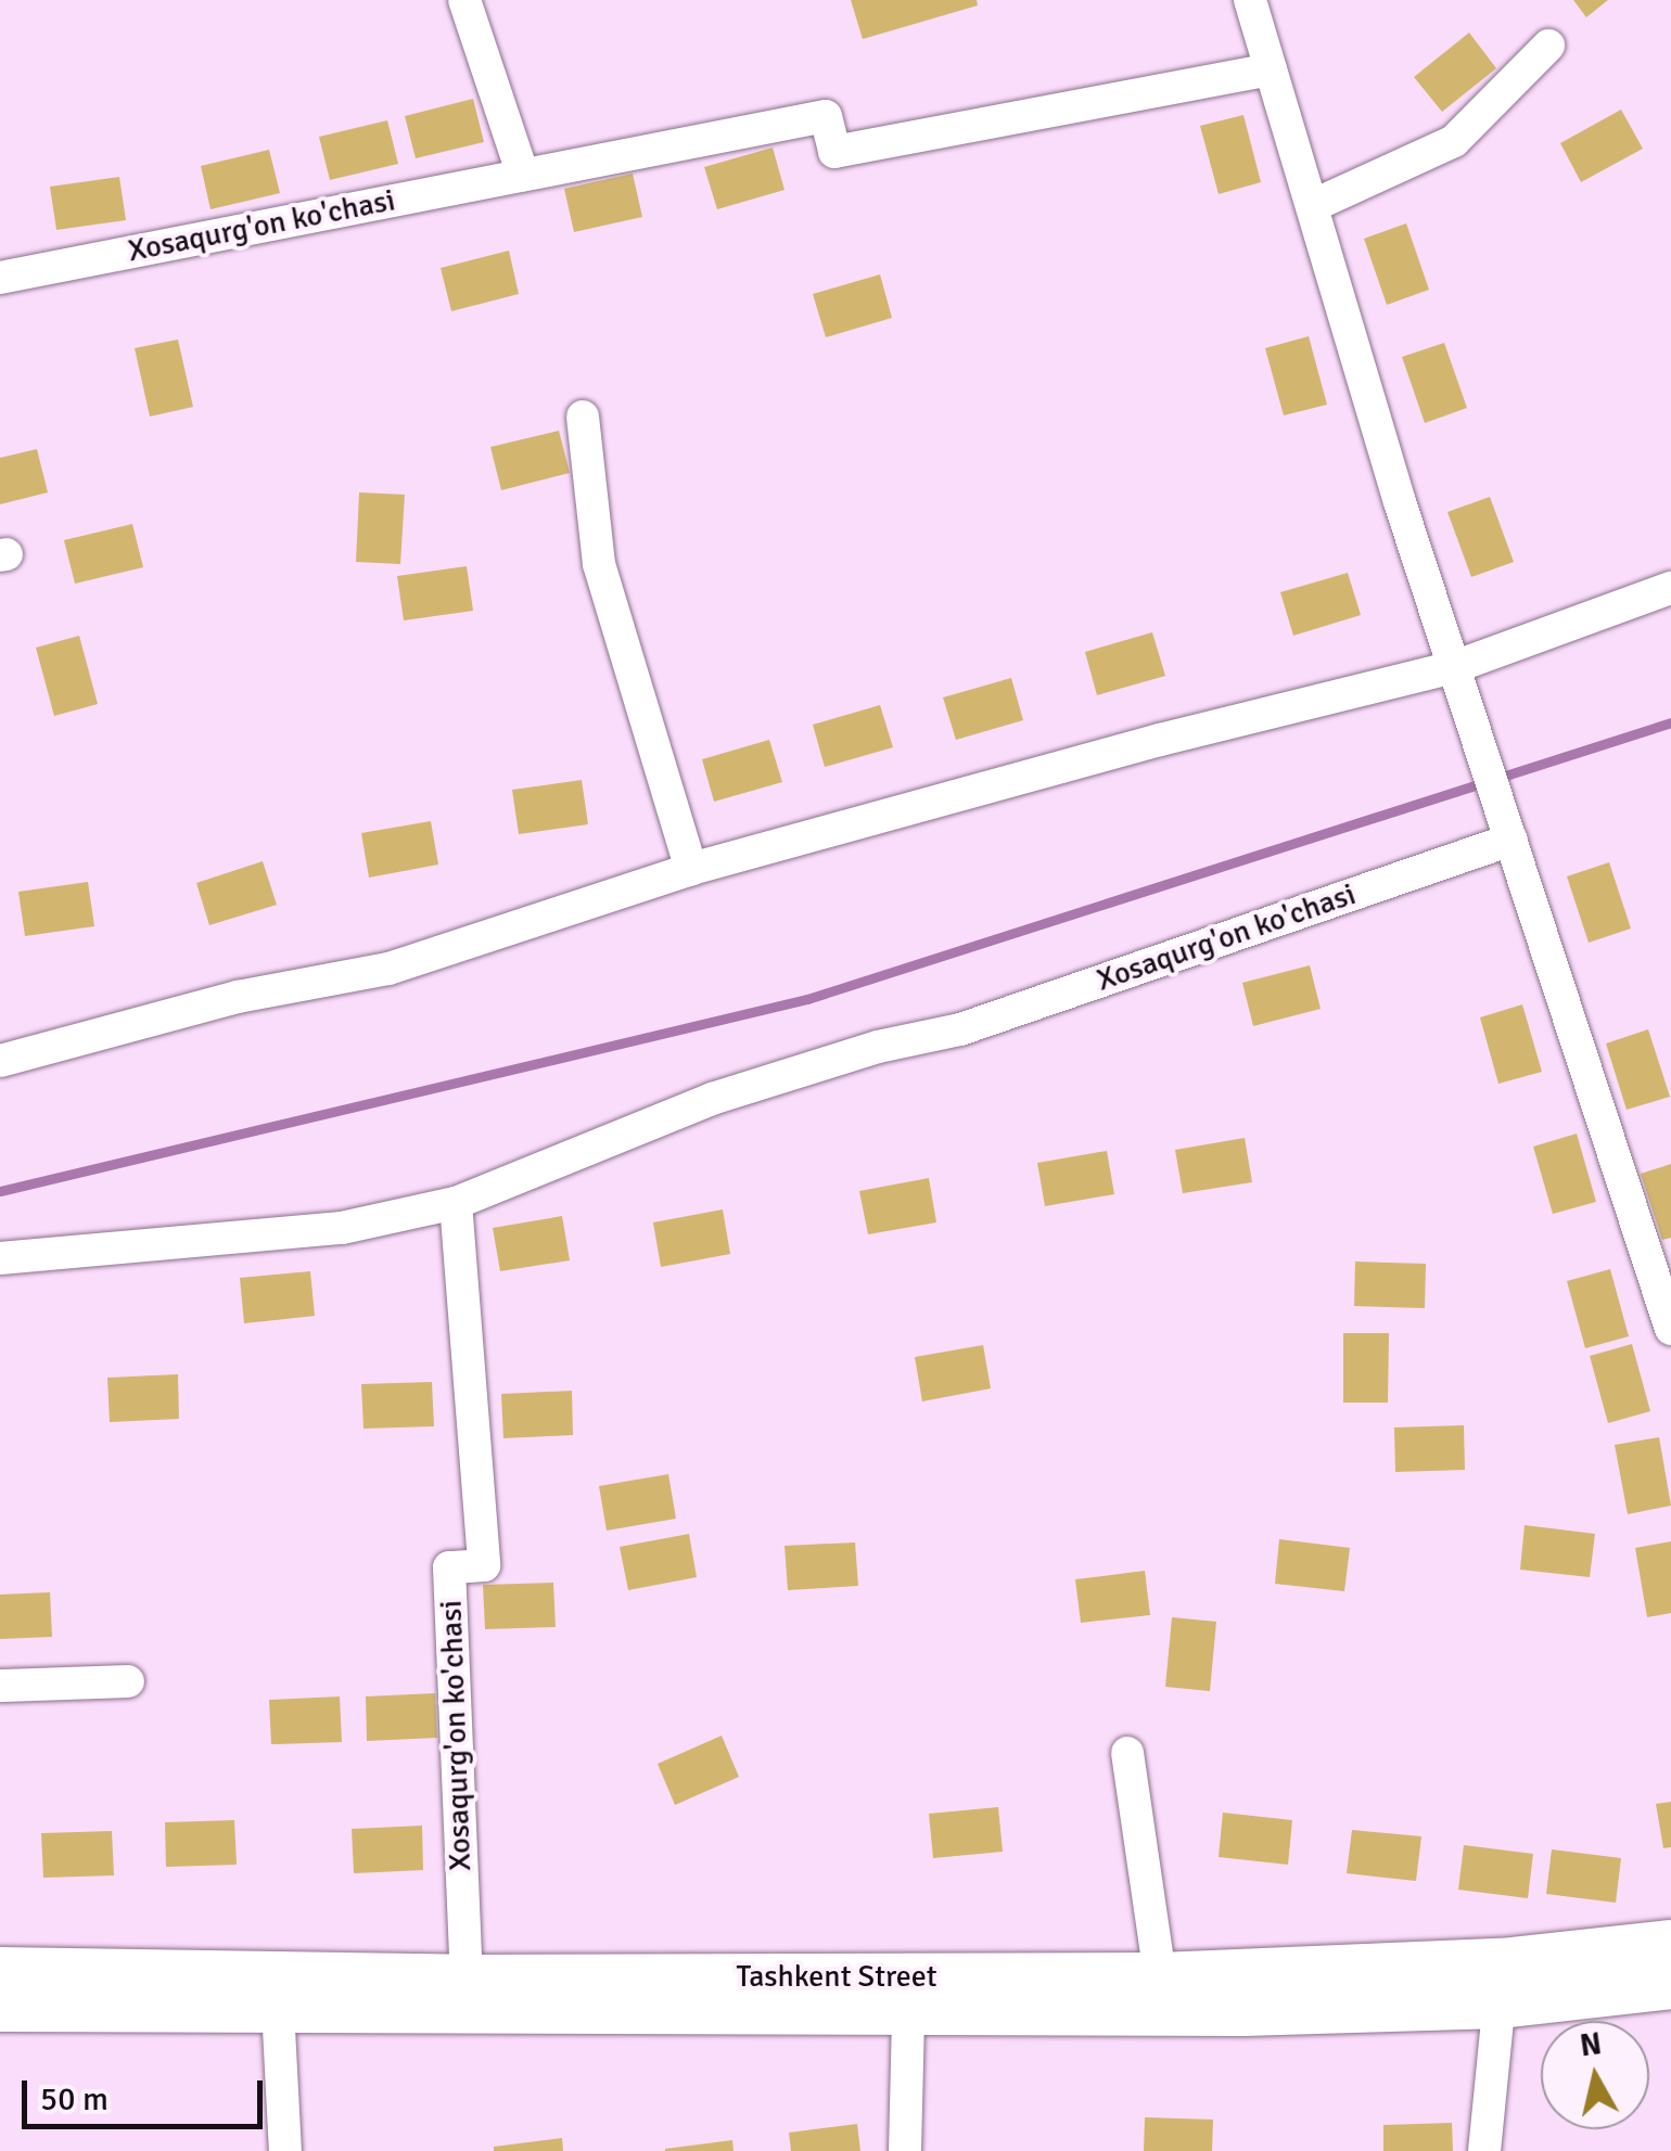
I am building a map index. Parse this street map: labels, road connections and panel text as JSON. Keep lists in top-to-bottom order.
{
  "streets": {
    "highway": ["Tashkent Street"],
    "street": ["Xosaqurg'on ko'chasi"]
  },
  "crossings": [
    ["Xosaqurg'on ko'chasi", "Tashkent Street"]
  ],
  "scale_bar": "50 m",
  "north": "top"
}
